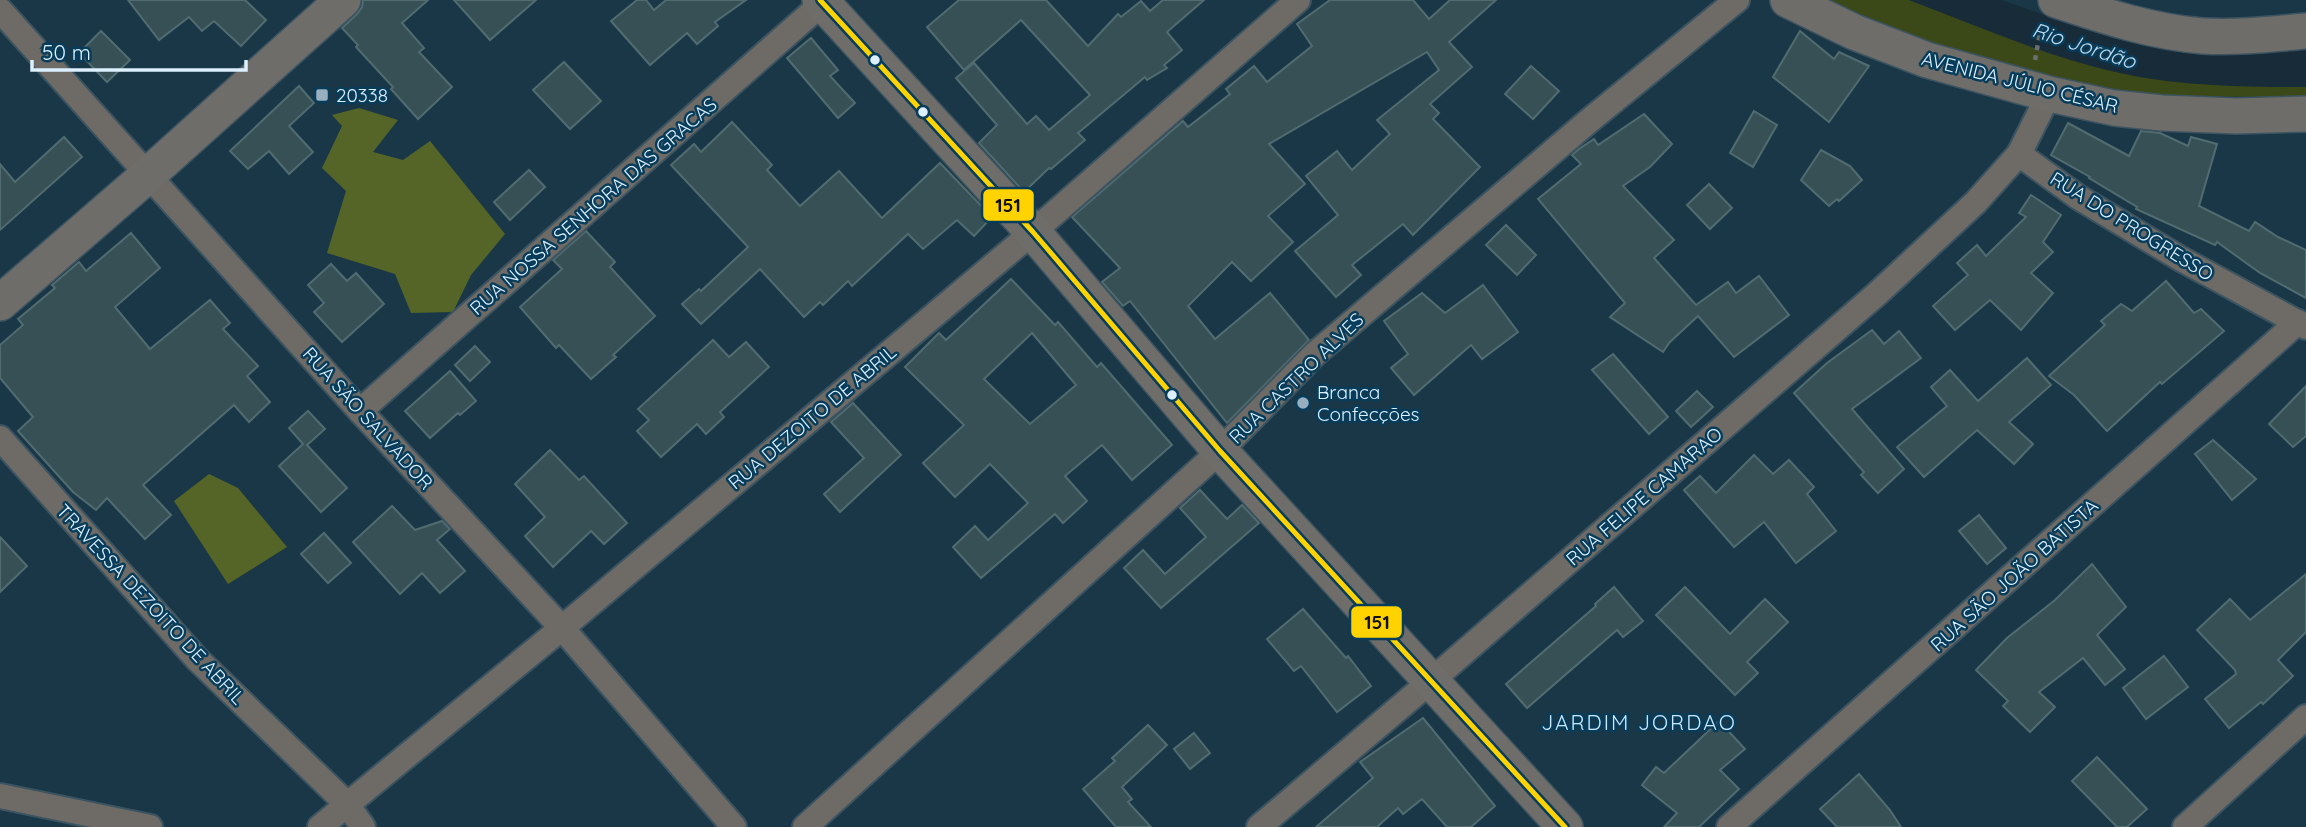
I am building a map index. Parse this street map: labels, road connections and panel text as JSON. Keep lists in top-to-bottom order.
{
  "streets": {
    "street": [
      "AVENIDA JÚLIO CÉSAR",
      "RUA NOSSA SENHORA DAS GRACAS",
      "RUA DO PROGRESSO",
      "RUA CASTRO ALVES",
      "RUA DEZOITO DE ABRIL",
      "RUA SÃO SALVADOR",
      "RUA FELIPE CAMARAO",
      "RUA SÃO JOÃO BATISTA",
      "TRAVESSA DEZOITO DE ABRIL"
    ]
  },
  "crossings": [
    ["RUA NOSSA SENHORA DAS GRACAS", "RUA SÃO SALVADOR"],
    ["RUA DO PROGRESSO", "RUA FELIPE CAMARAO"],
    ["RUA DO PROGRESSO", "RUA SÃO JOÃO BATISTA"],
    ["RUA DEZOITO DE ABRIL", "RUA SÃO SALVADOR"],
    ["RUA DEZOITO DE ABRIL", "TRAVESSA DEZOITO DE ABRIL"]
  ],
  "districts": ["JARDIM JORDAO"],
  "water": ["Rio Jordão"],
  "places": {
    "transit": ["20338"],
    "other": ["Branca Confecções"]
  },
  "lines": ["transit line 151"],
  "scale_bar": "50 m"
}
